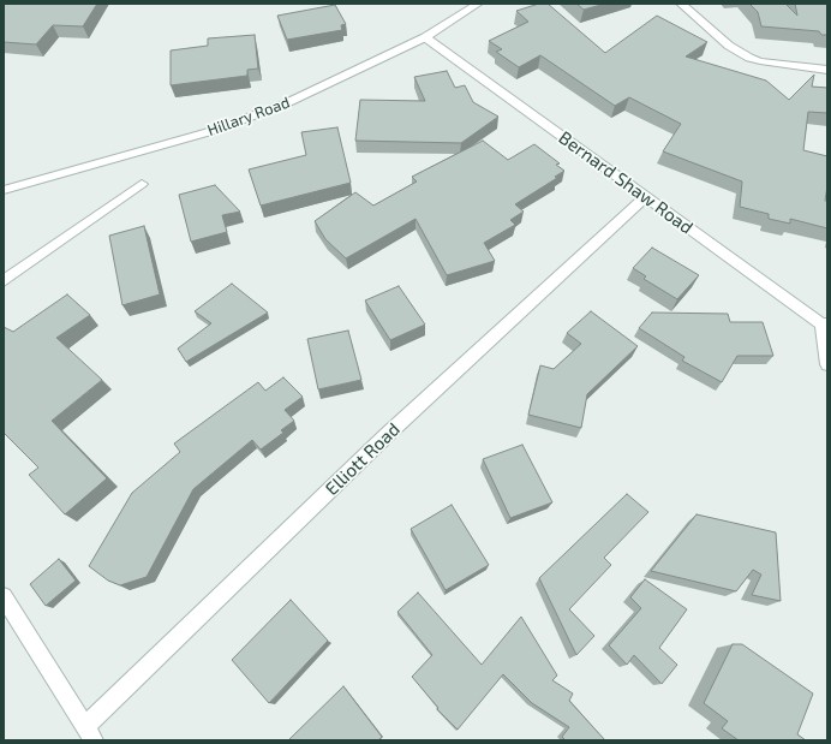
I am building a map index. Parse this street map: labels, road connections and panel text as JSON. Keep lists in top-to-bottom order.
{
  "streets": {
    "street": ["Hillary Road", "Bernard Shaw Road", "Elliott Road"]
  },
  "crossings": [
    ["Hillary Road", "Bernard Shaw Road"],
    ["Bernard Shaw Road", "Elliott Road"]
  ]
}
